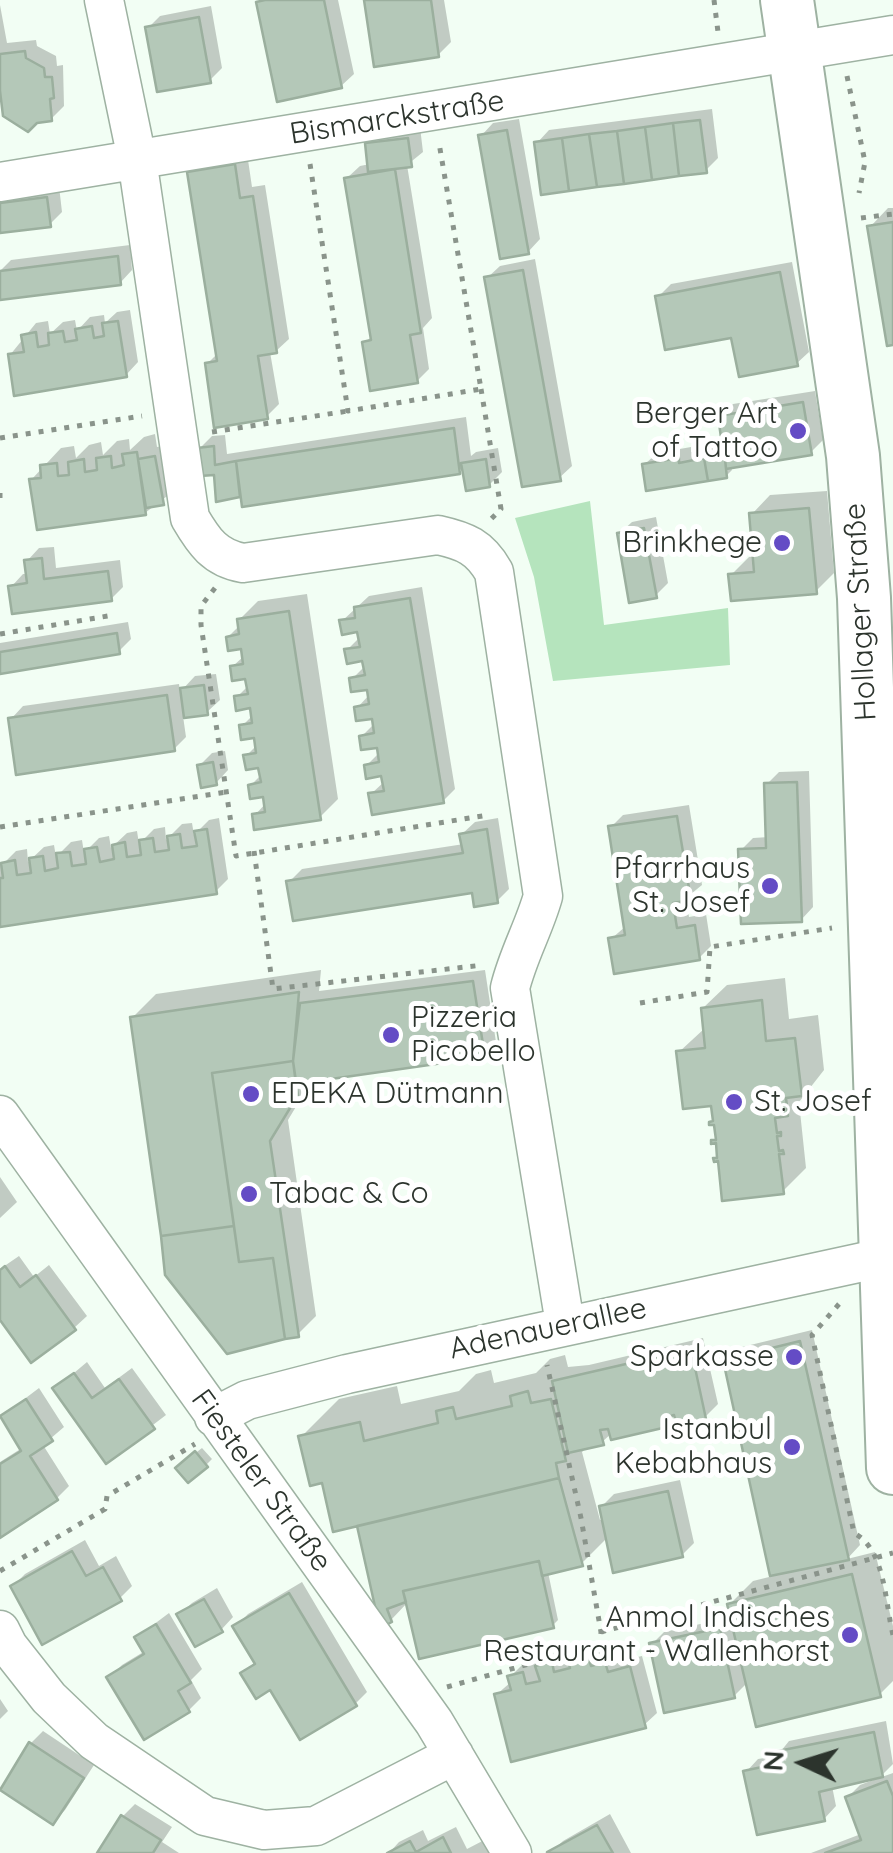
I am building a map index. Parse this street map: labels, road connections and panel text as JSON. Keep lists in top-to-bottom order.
{
  "streets": {
    "main road": ["Hollager Straße"],
    "street": ["Bismarckstraße", "Adenauerallee", "Fiesteler Straße"]
  },
  "crossings": [
    ["Bismarckstraße", "Hollager Straße"],
    ["Hollager Straße", "Adenauerallee"],
    ["Adenauerallee", "Fiesteler Straße"]
  ],
  "places": [
    "Berger Art of Tattoo",
    "Brinkhege",
    "Pfarrhaus St. Josef",
    "Pizzeria Picobello",
    "EDEKA Dütmann",
    "St. Josef",
    "Tabac & Co",
    "Sparkasse",
    "Istanbul Kebabhaus",
    "Anmol Indisches Restaurant - Wallenhorst"
  ],
  "north": "left"
}
